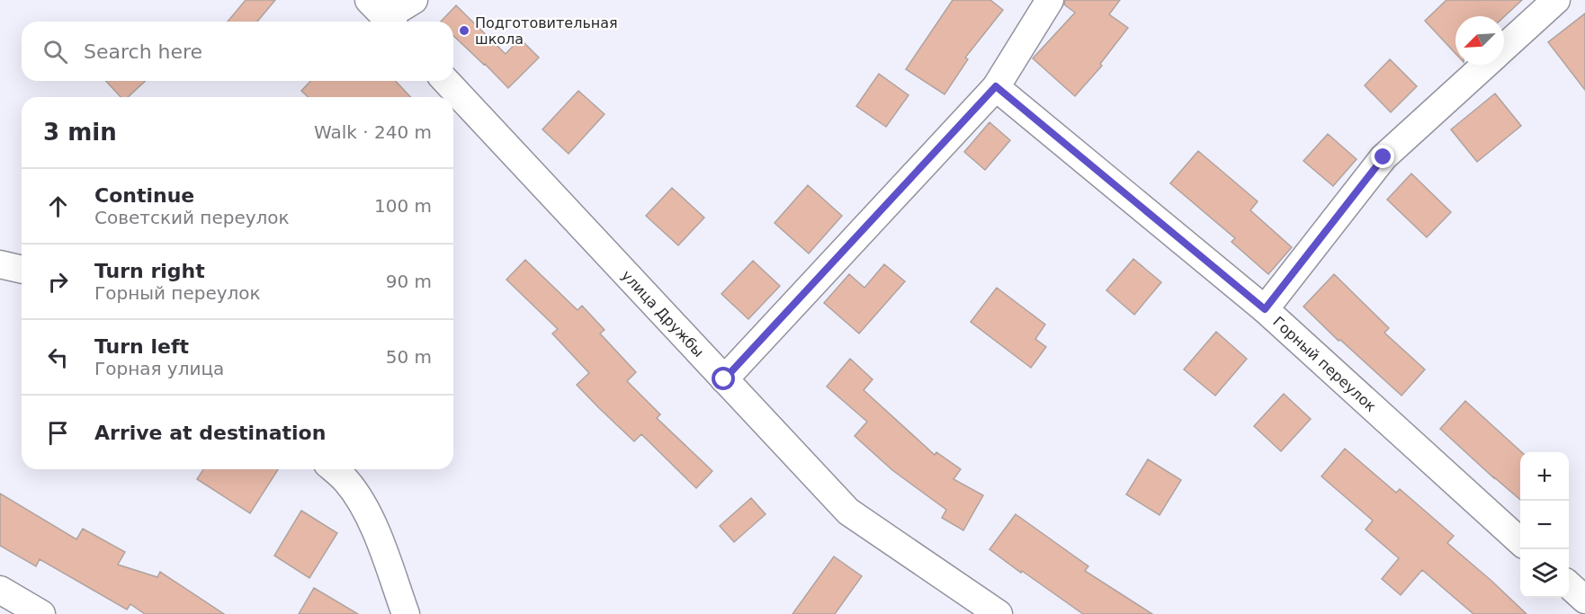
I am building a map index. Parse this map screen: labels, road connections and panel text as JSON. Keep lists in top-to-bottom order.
{
  "streets": {
    "street": ["улица Дружбы", "Горный переулок"]
  },
  "places": ["Подготовительная школа"],
  "north": "bottom left",
  "page": {
    "search": "Search here",
    "heading": ["3 min", "Walk · 240 m"],
    "list": [
      ["Continue", "Советский переулок", "100 m"],
      ["Turn right", "Горный переулок", "90 m"],
      ["Turn left", "Горная улица", "50 m"],
      "Arrive at destination"
    ],
    "map_buttons": ["+", "−"]
  }
}
